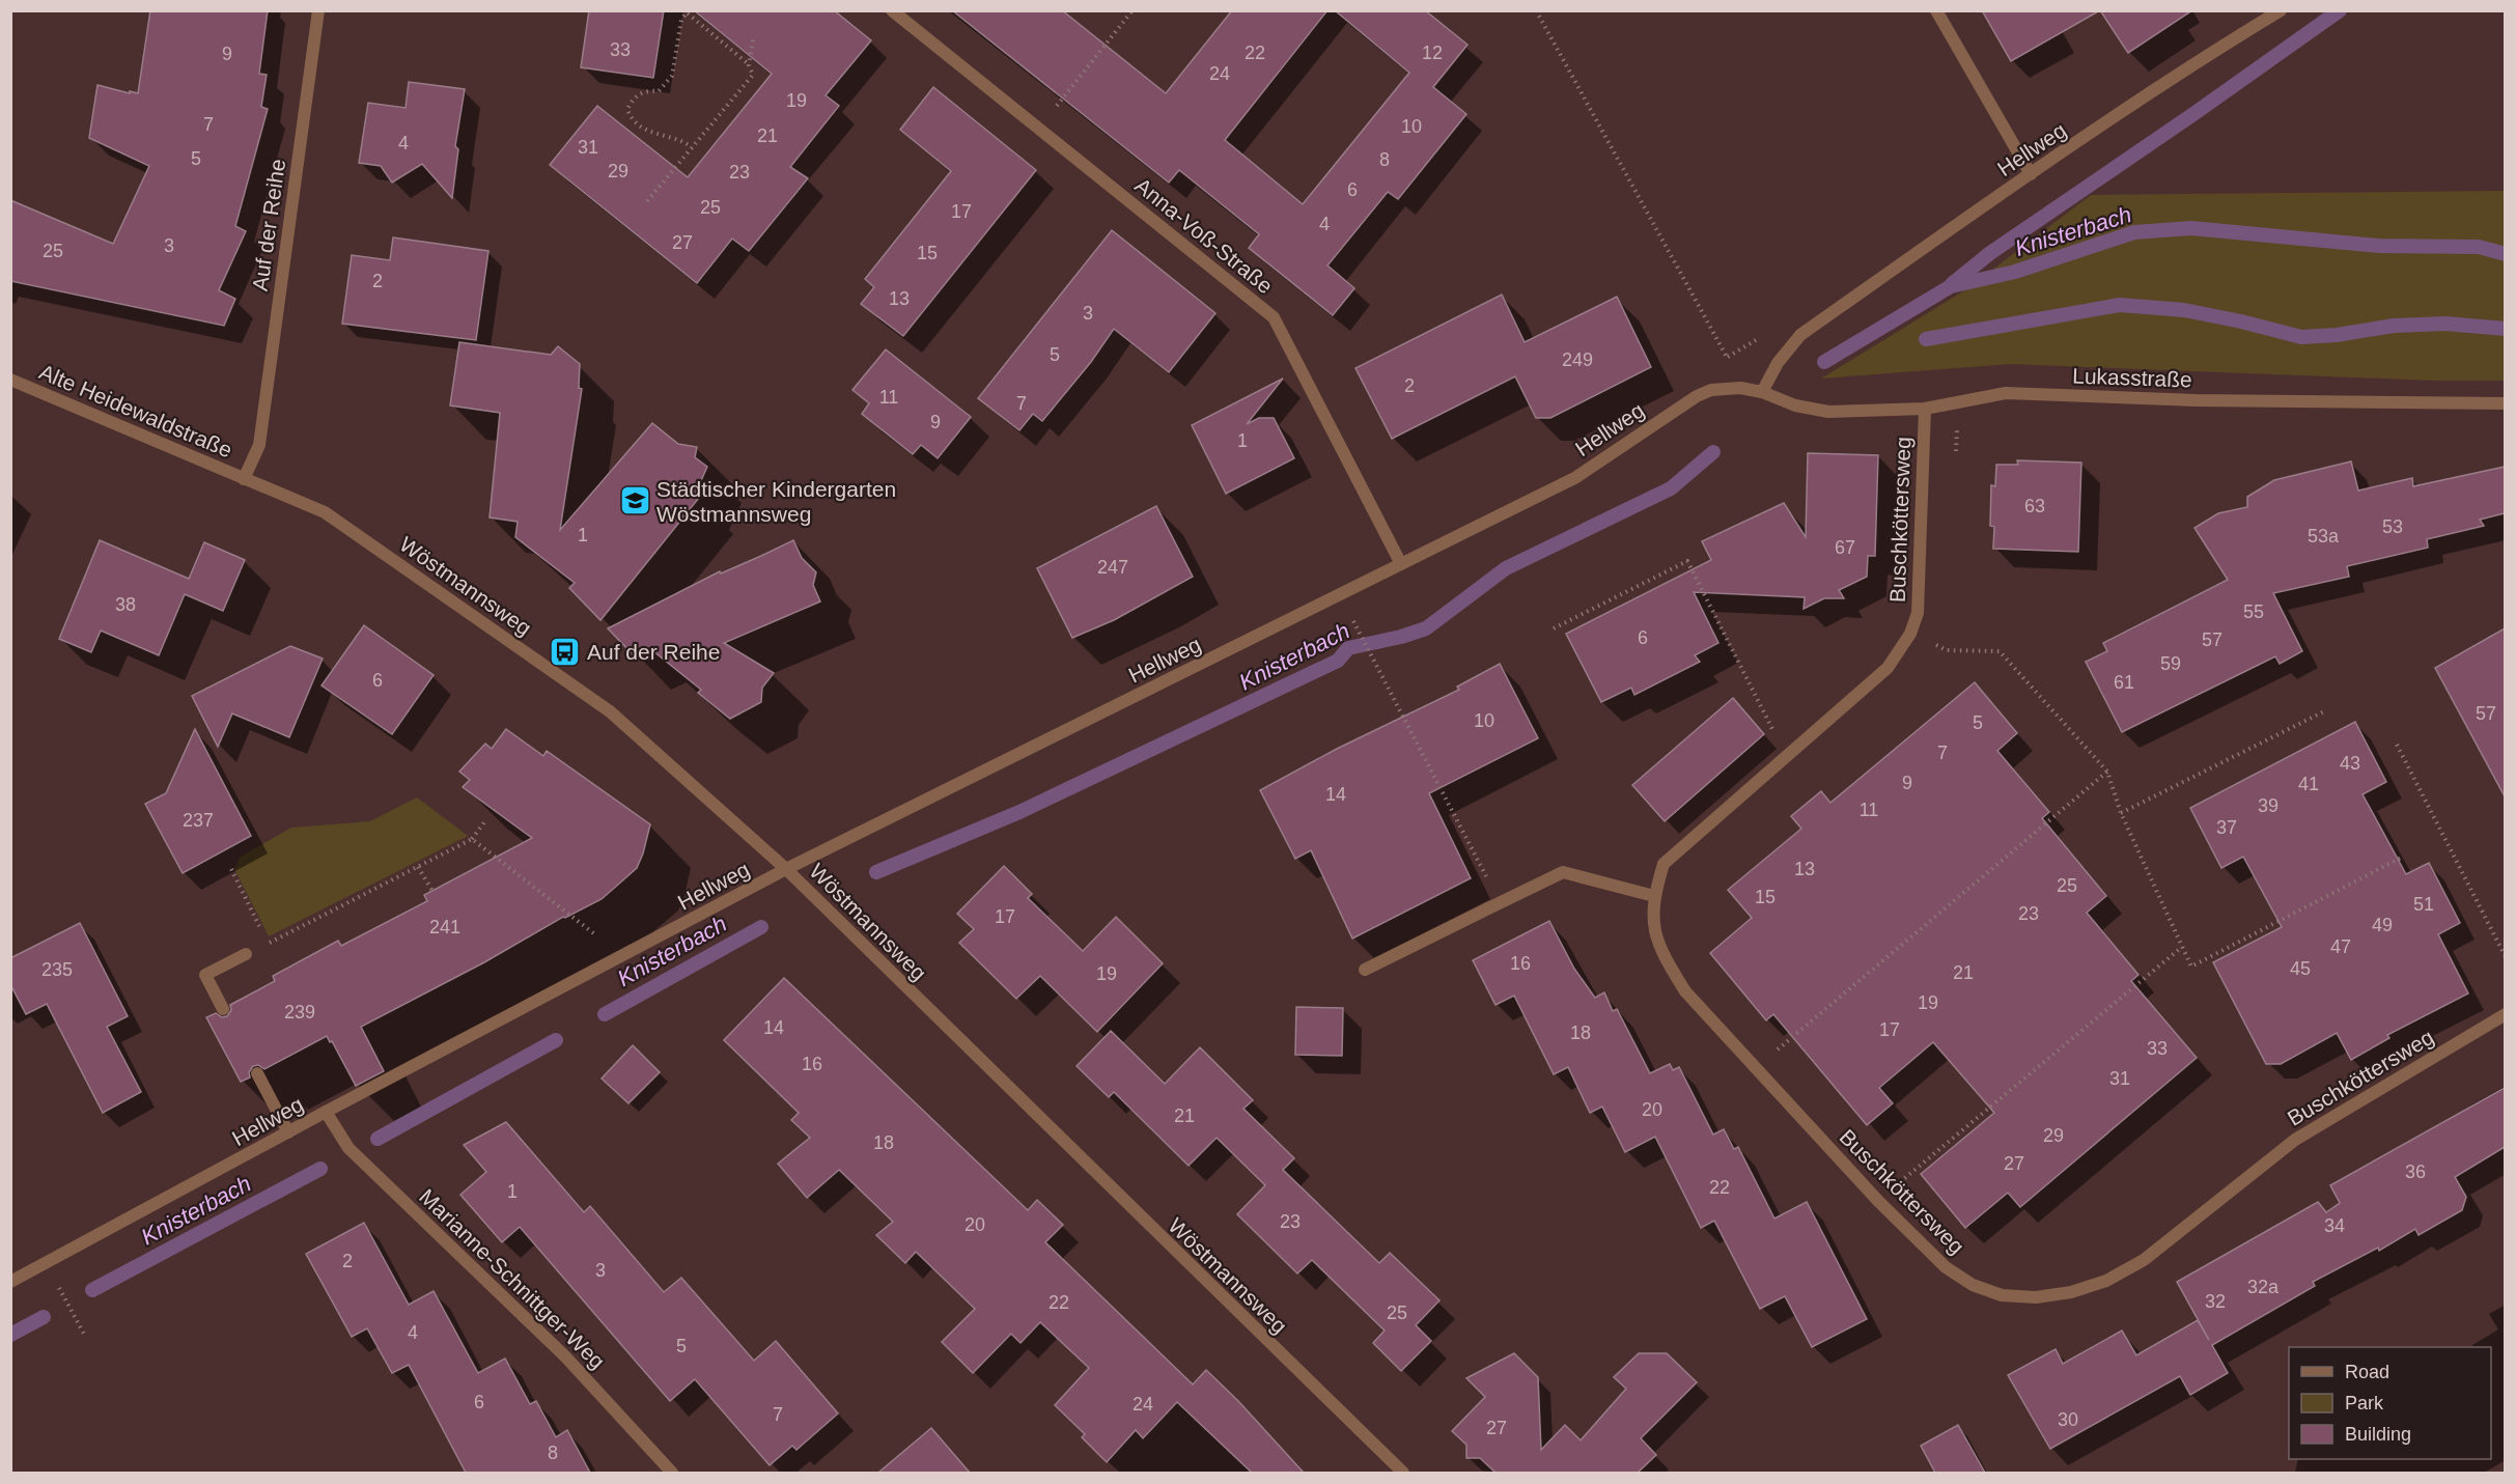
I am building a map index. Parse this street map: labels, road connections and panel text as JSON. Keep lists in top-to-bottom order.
{
  "streets": {
    "street": [
      "Hellweg",
      "Auf der Reihe",
      "Anna-Voß-Straße",
      "Lukasstraße",
      "Alte Heidewaldstraße",
      "Buschköttersweg",
      "Wöstmannsweg",
      "Marianne-Schnittger-Weg"
    ]
  },
  "crossings": [
    ["Hellweg", "Anna-Voß-Straße"],
    ["Hellweg", "Lukasstraße"],
    ["Hellweg", "Wöstmannsweg"],
    ["Hellweg", "Marianne-Schnittger-Weg"],
    ["Auf der Reihe", "Alte Heidewaldstraße"],
    ["Auf der Reihe", "Wöstmannsweg"],
    ["Lukasstraße", "Buschköttersweg"],
    ["Alte Heidewaldstraße", "Wöstmannsweg"]
  ],
  "water": ["Knisterbach"],
  "places": {
    "school or university": ["Städtischer Kindergarten Wöstmannsweg"],
    "bus stop": ["Auf der Reihe"]
  },
  "house_numbers": [
    "33",
    "22",
    "12",
    "9",
    "24",
    "19",
    "7",
    "10",
    "21",
    "4",
    "31",
    "5",
    "8",
    "29",
    "23",
    "6",
    "25",
    "17",
    "4",
    "27",
    "3",
    "25",
    "15",
    "2",
    "13",
    "3",
    "5",
    "249",
    "2",
    "11",
    "7",
    "9",
    "1",
    "63",
    "53",
    "1",
    "53a",
    "67",
    "247",
    "38",
    "55",
    "6",
    "57",
    "59",
    "6",
    "61",
    "57",
    "10",
    "5",
    "7",
    "43",
    "9",
    "41",
    "14",
    "39",
    "11",
    "237",
    "37",
    "13",
    "25",
    "15",
    "51",
    "23",
    "17",
    "49",
    "241",
    "47",
    "16",
    "45",
    "235",
    "21",
    "19",
    "19",
    "239",
    "14",
    "17",
    "18",
    "33",
    "16",
    "31",
    "20",
    "21",
    "29",
    "18",
    "27",
    "36",
    "22",
    "1",
    "23",
    "20",
    "34",
    "2",
    "3",
    "32a",
    "32",
    "22",
    "25",
    "4",
    "5",
    "6",
    "24",
    "7",
    "30",
    "27",
    "8"
  ],
  "legend": ["Road", "Park", "Building"]
}
